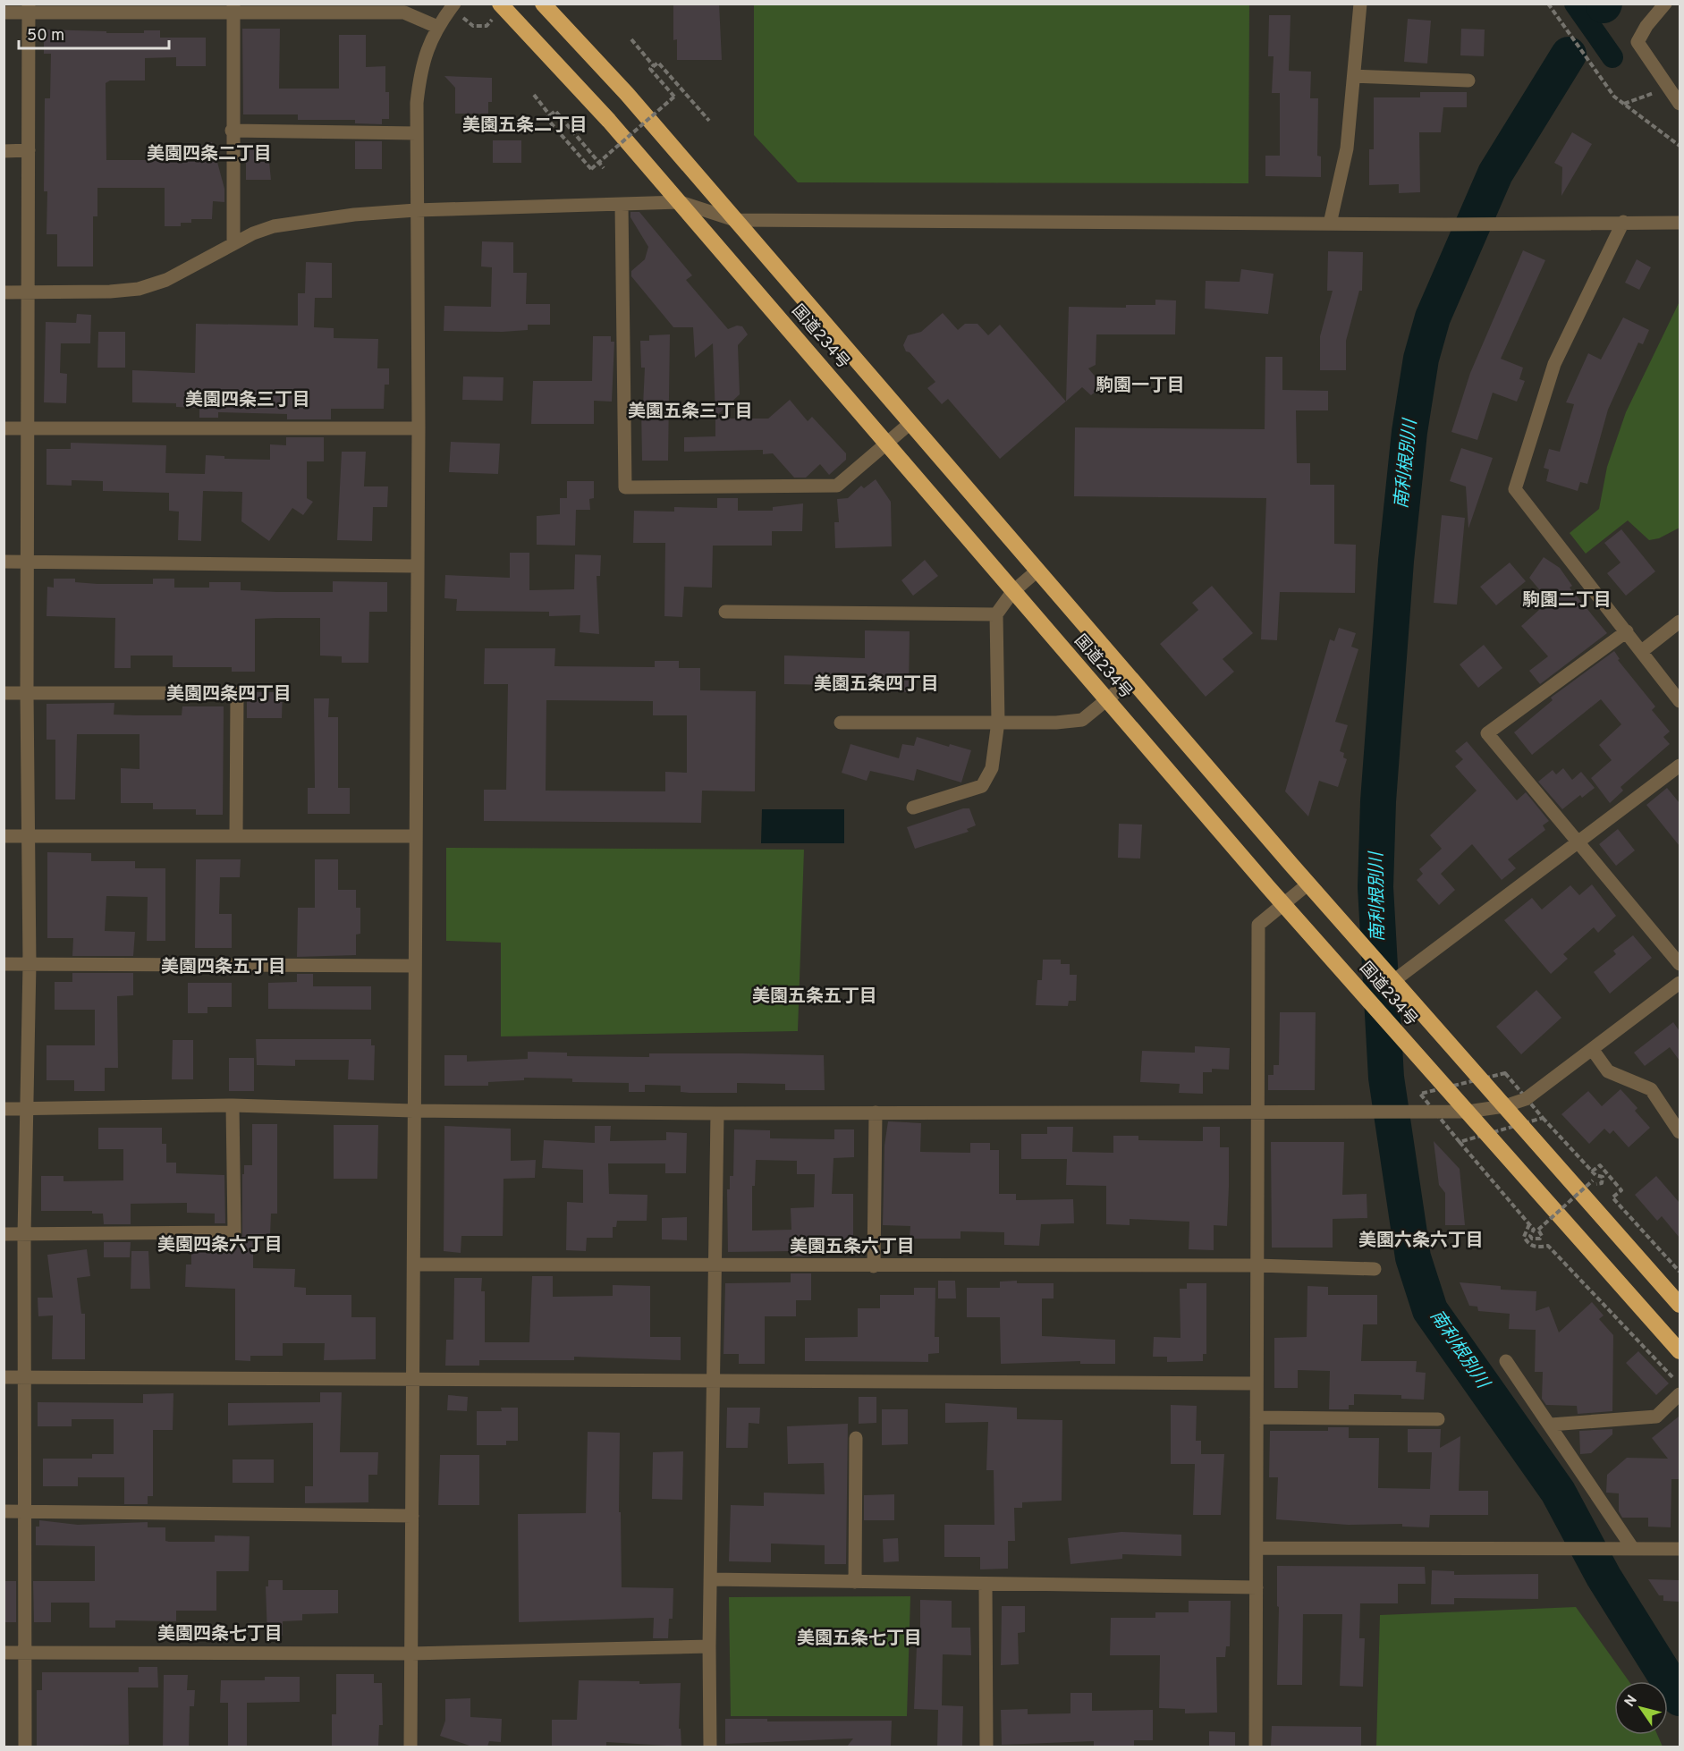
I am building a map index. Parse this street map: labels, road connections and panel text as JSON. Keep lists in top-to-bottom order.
{
  "streets": {
    "highway": ["国道234号"]
  },
  "districts": [
    "美園五条二丁目",
    "美園四条二丁目",
    "駒園一丁目",
    "美園四条三丁目",
    "美園五条三丁目",
    "駒園二丁目",
    "美園五条四丁目",
    "美園四条四丁目",
    "美園四条五丁目",
    "美園五条五丁目",
    "美園六条六丁目",
    "美園四条六丁目",
    "美園五条六丁目",
    "美園四条七丁目",
    "美園五条七丁目"
  ],
  "water": ["南利根別川"],
  "scale_bar": "50 m",
  "north": "top left"
}
